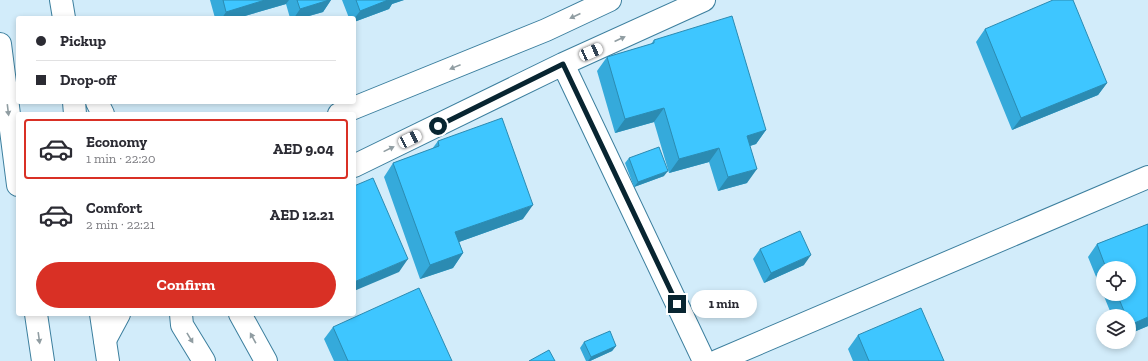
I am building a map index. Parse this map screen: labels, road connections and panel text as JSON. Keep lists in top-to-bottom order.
{
  "page": {
    "banner": ["Pickup", "Drop-off"],
    "list": [
      {
        "name": "Economy",
        "note": "1 min · 22:20",
        "value": "AED 9.04"
      },
      {
        "name": "Comfort",
        "note": "2 min · 22:21",
        "value": "AED 12.21"
      }
    ],
    "buttons": "Confirm",
    "bubble": "1 min"
  }
}
